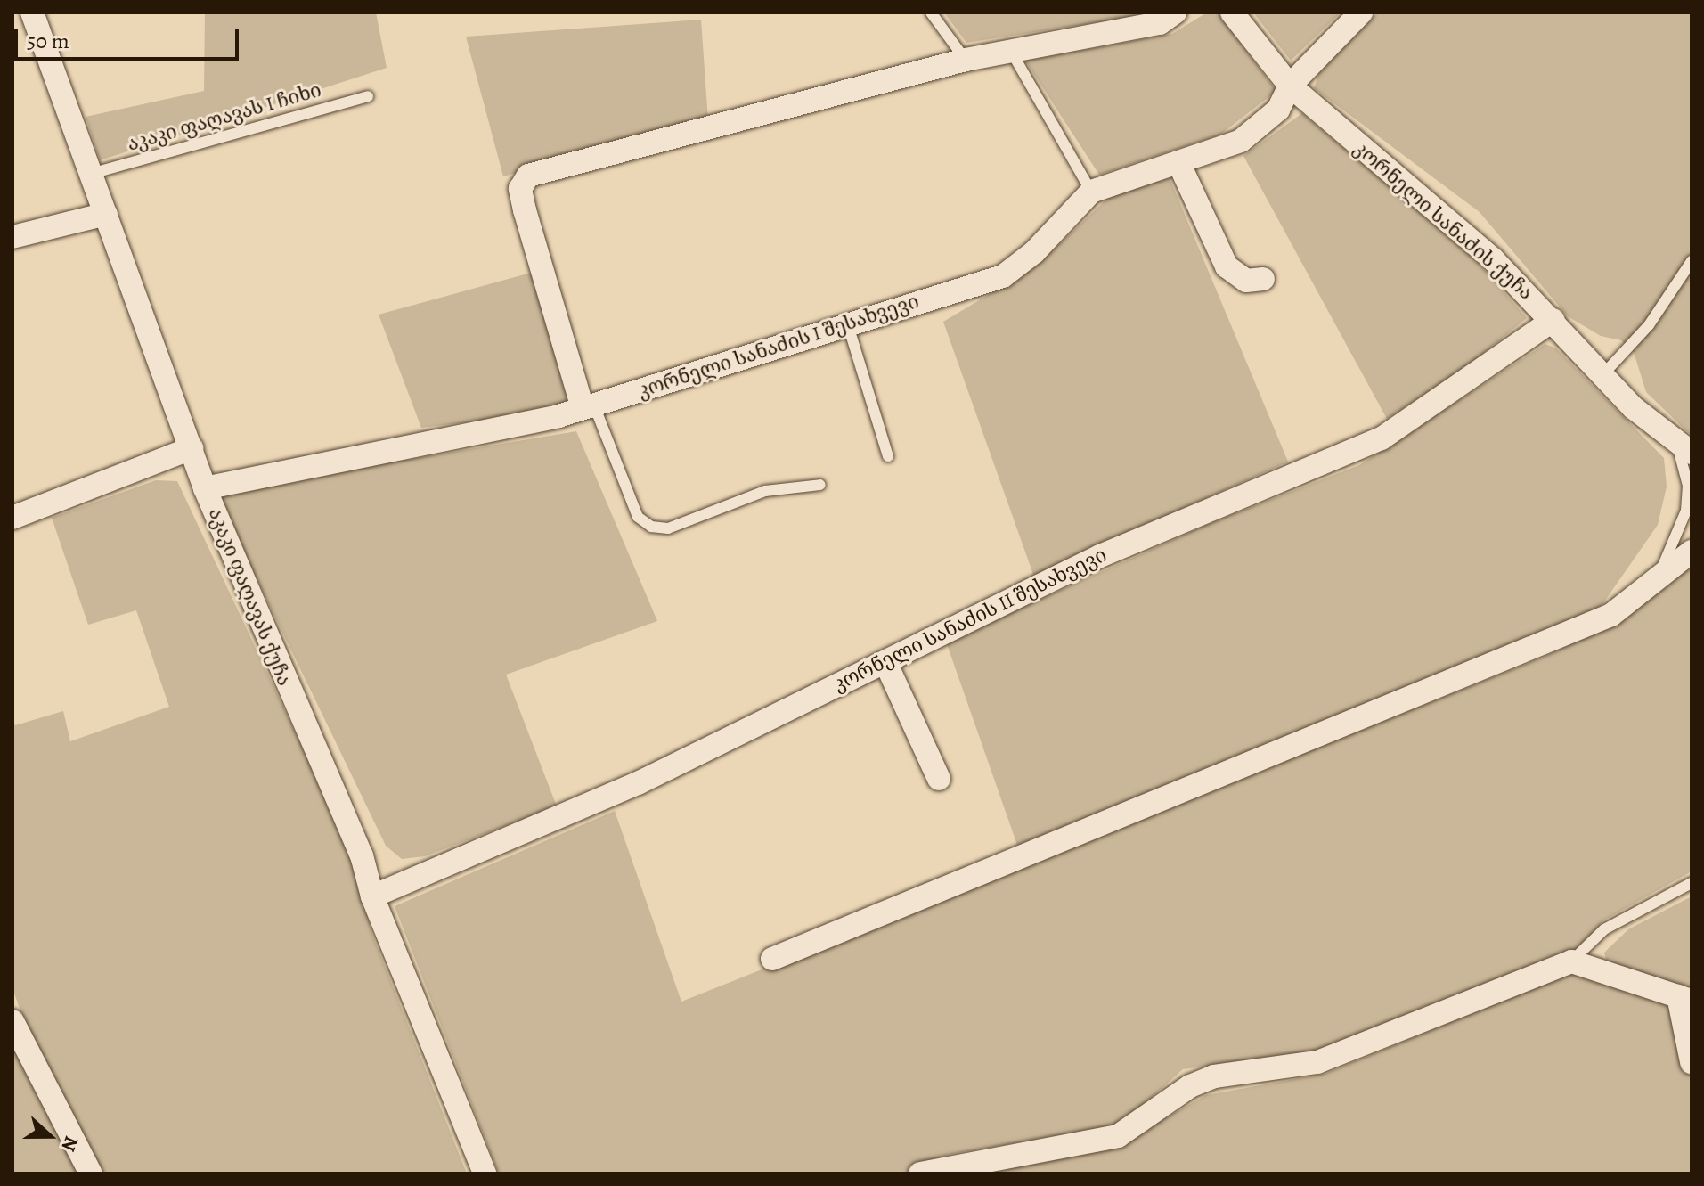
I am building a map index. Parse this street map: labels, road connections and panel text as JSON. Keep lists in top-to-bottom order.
{
  "streets": {
    "street": [
      "კორნელი სანაძის ქუჩა",
      "კორნელი სანაძის I შესახვევი",
      "აკაკი ფაღავას ქუჩა",
      "კორნელი სანაძის II შესახვევი"
    ],
    "lane": ["აკაკი ფაღავას I ჩიხი"]
  },
  "crossings": [
    ["აკაკი ფაღავას I ჩიხი", "აკაკი ფაღავას ქუჩა"],
    ["კორნელი სანაძის ქუჩა", "კორნელი სანაძის I შესახვევი"],
    ["კორნელი სანაძის ქუჩა", "კორნელი სანაძის II შესახვევი"],
    ["კორნელი სანაძის I შესახვევი", "აკაკი ფაღავას ქუჩა"],
    ["აკაკი ფაღავას ქუჩა", "კორნელი სანაძის II შესახვევი"]
  ],
  "scale_bar": "50 m",
  "north": "right"
}
